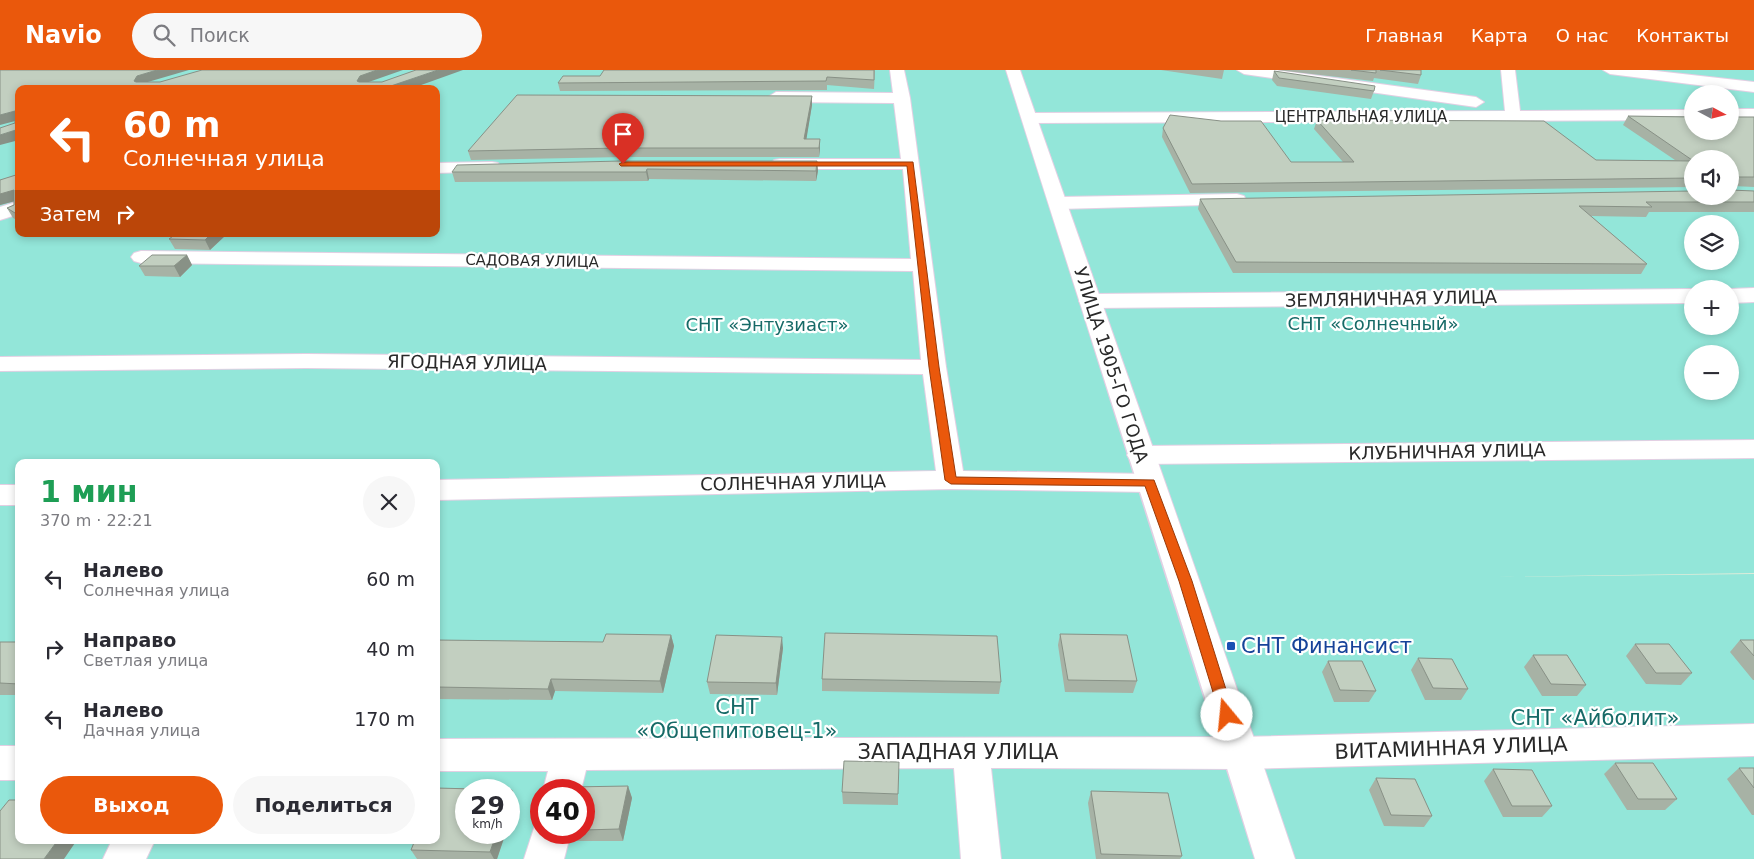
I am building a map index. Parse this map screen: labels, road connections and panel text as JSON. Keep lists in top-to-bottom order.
{
  "streets": {
    "street": [
      "ЦЕНТРАЛЬНАЯ УЛИЦА",
      "САДОВАЯ УЛИЦА",
      "ЗЕМЛЯНИЧНАЯ УЛИЦА",
      "ЯГОДНАЯ УЛИЦА",
      "УЛИЦА 1905-ГО ГОДА",
      "КЛУБНИЧНАЯ УЛИЦА",
      "СОЛНЕЧНАЯ УЛИЦА",
      "ВИТАМИННАЯ УЛИЦА",
      "ЗАПАДНАЯ УЛИЦА"
    ]
  },
  "crossings": [
    ["ЦЕНТРАЛЬНАЯ УЛИЦА", "УЛИЦА 1905-ГО ГОДА"],
    ["ЗЕМЛЯНИЧНАЯ УЛИЦА", "УЛИЦА 1905-ГО ГОДА"],
    ["УЛИЦА 1905-ГО ГОДА", "КЛУБНИЧНАЯ УЛИЦА"],
    ["УЛИЦА 1905-ГО ГОДА", "СОЛНЕЧНАЯ УЛИЦА"],
    ["УЛИЦА 1905-ГО ГОДА", "ВИТАМИННАЯ УЛИЦА"],
    ["УЛИЦА 1905-ГО ГОДА", "ЗАПАДНАЯ УЛИЦА"],
    ["ВИТАМИННАЯ УЛИЦА", "ЗАПАДНАЯ УЛИЦА"]
  ],
  "parks": [
    "СНТ «Солнечный»",
    "СНТ «Энтузиаст»",
    "СНТ «Общепитовец-1»",
    "СНТ «Айболит»"
  ],
  "places": {
    "transit": ["СНТ Финансист"]
  },
  "north": "right",
  "page": {
    "header": "Navio",
    "search": "Поиск",
    "nav": [
      "Главная",
      "Карта",
      "О нас",
      "Контакты"
    ],
    "map_buttons": ["+", "−"],
    "turn": ["60 m", "Солнечная улица"],
    "then": "Затем",
    "heading": ["1 мин", "370 m · 22:21"],
    "list": [
      {
        "name": "Налево",
        "note": "Солнечная улица",
        "value": "60 m"
      },
      {
        "name": "Направо",
        "note": "Светлая улица",
        "value": "40 m"
      },
      {
        "name": "Налево",
        "note": "Дачная улица",
        "value": "170 m"
      }
    ],
    "buttons": ["Выход", "Поделиться"],
    "speed": "29 km/h",
    "limit": "40"
  }
}
